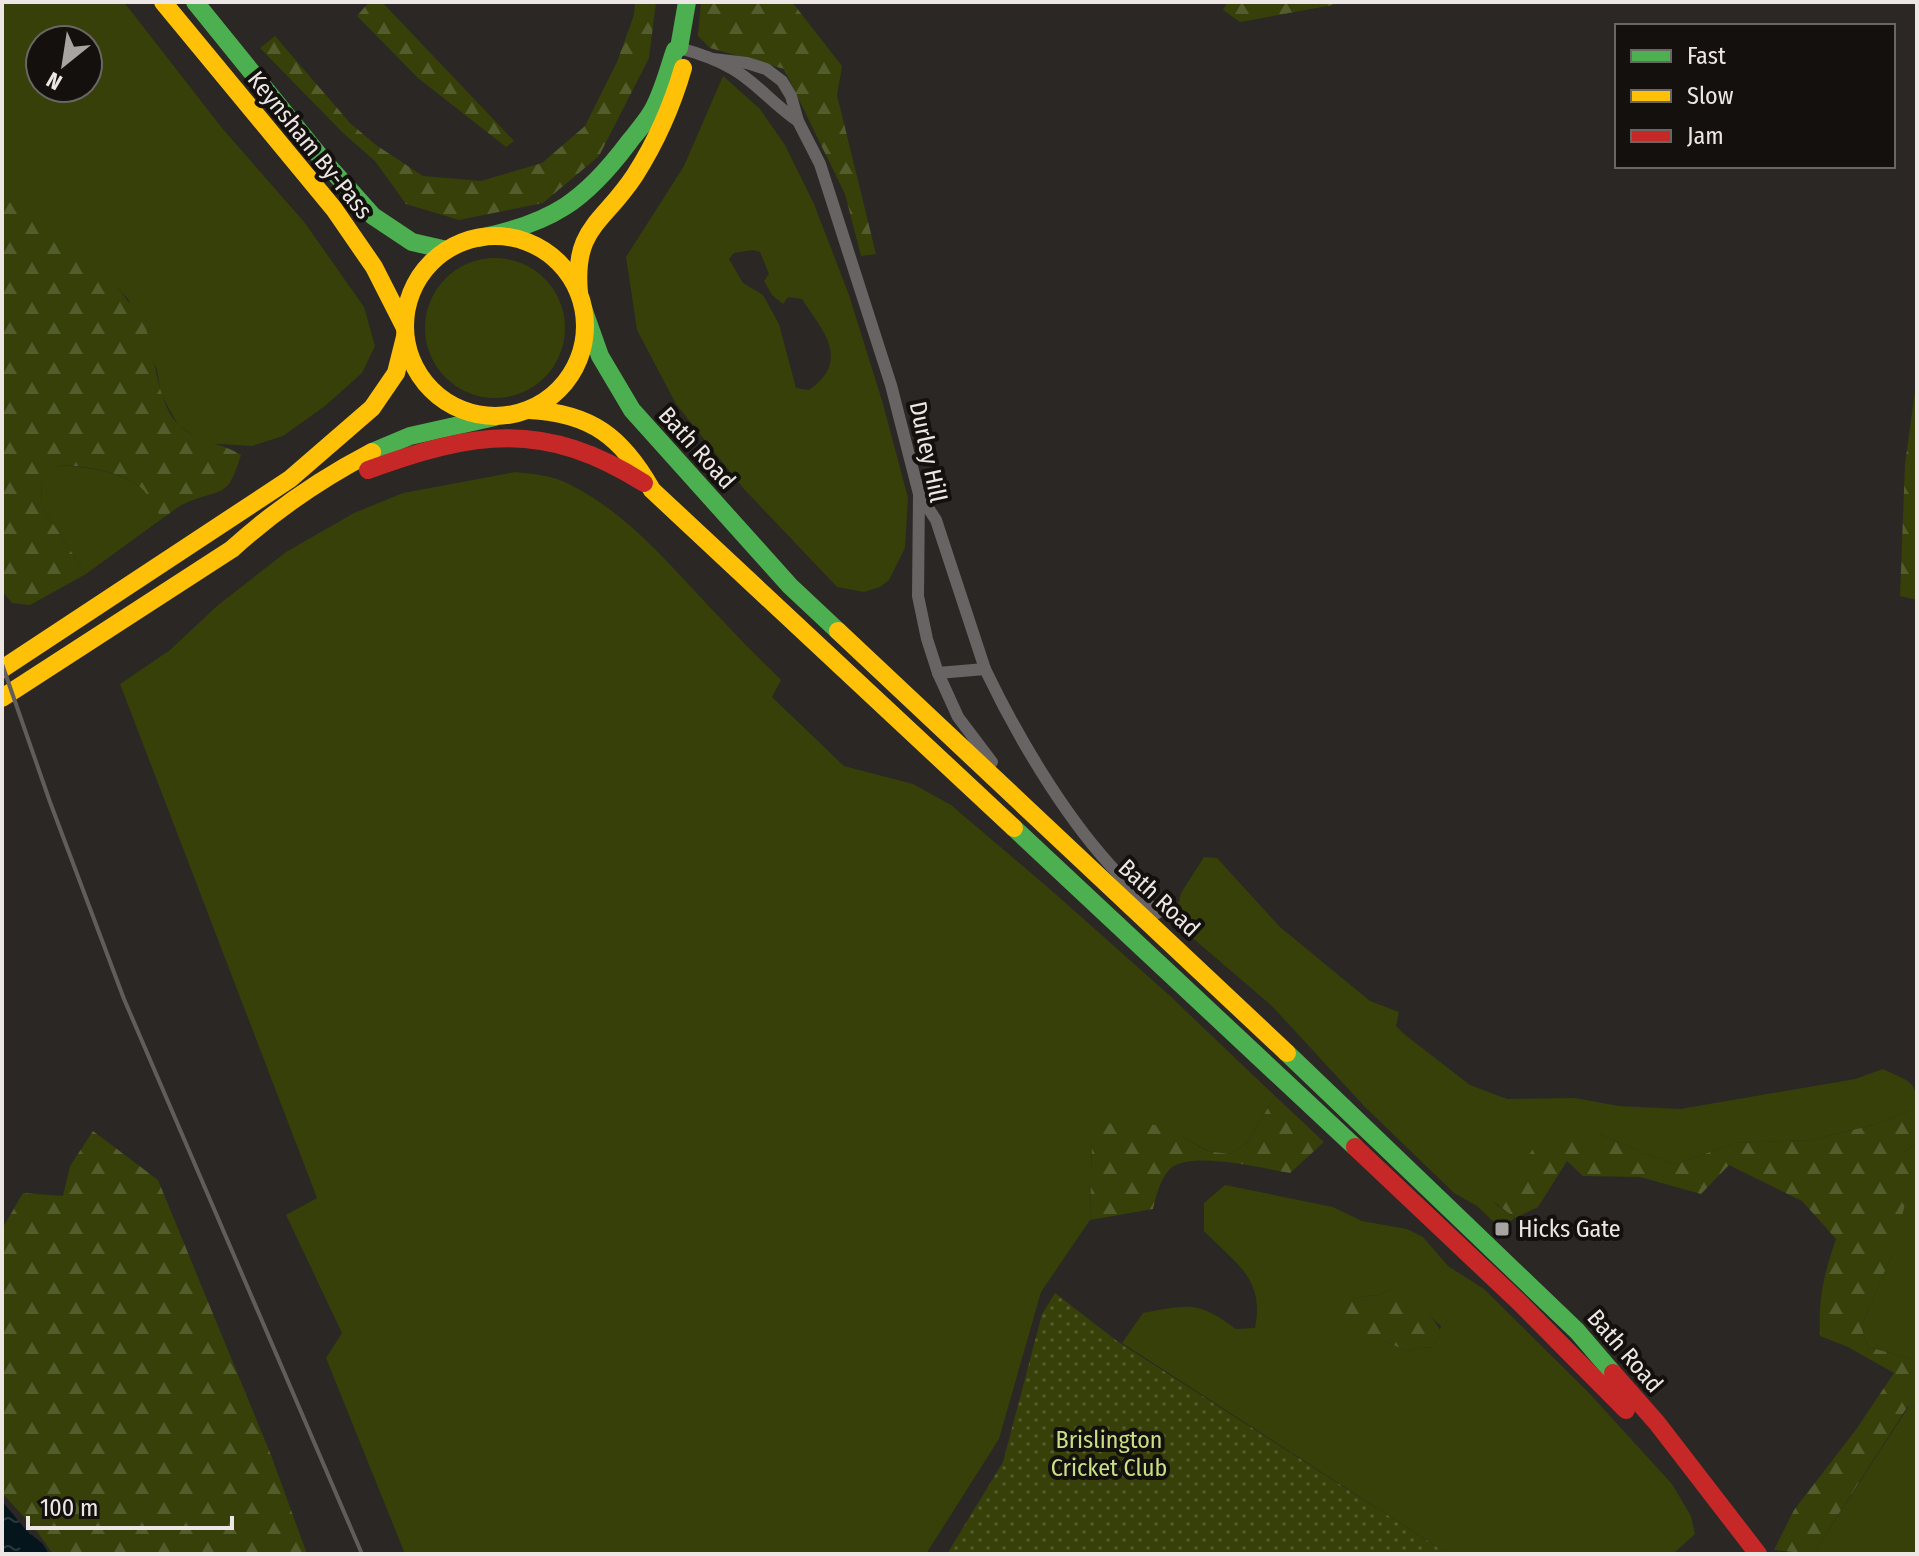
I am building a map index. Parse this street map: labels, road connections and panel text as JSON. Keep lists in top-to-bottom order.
{
  "streets": {
    "main road": ["Keynsham By-Pass", "Bath Road"],
    "street": ["Durley Hill"]
  },
  "crossings": [
    ["Keynsham By-Pass", "Bath Road"],
    ["Bath Road", "Durley Hill"]
  ],
  "parks": ["Brislington Cricket Club"],
  "places": {
    "transit": ["Hicks Gate"]
  },
  "legend": ["Fast", "Slow", "Jam"],
  "scale_bar": "100 m",
  "north": "bottom left"
}
